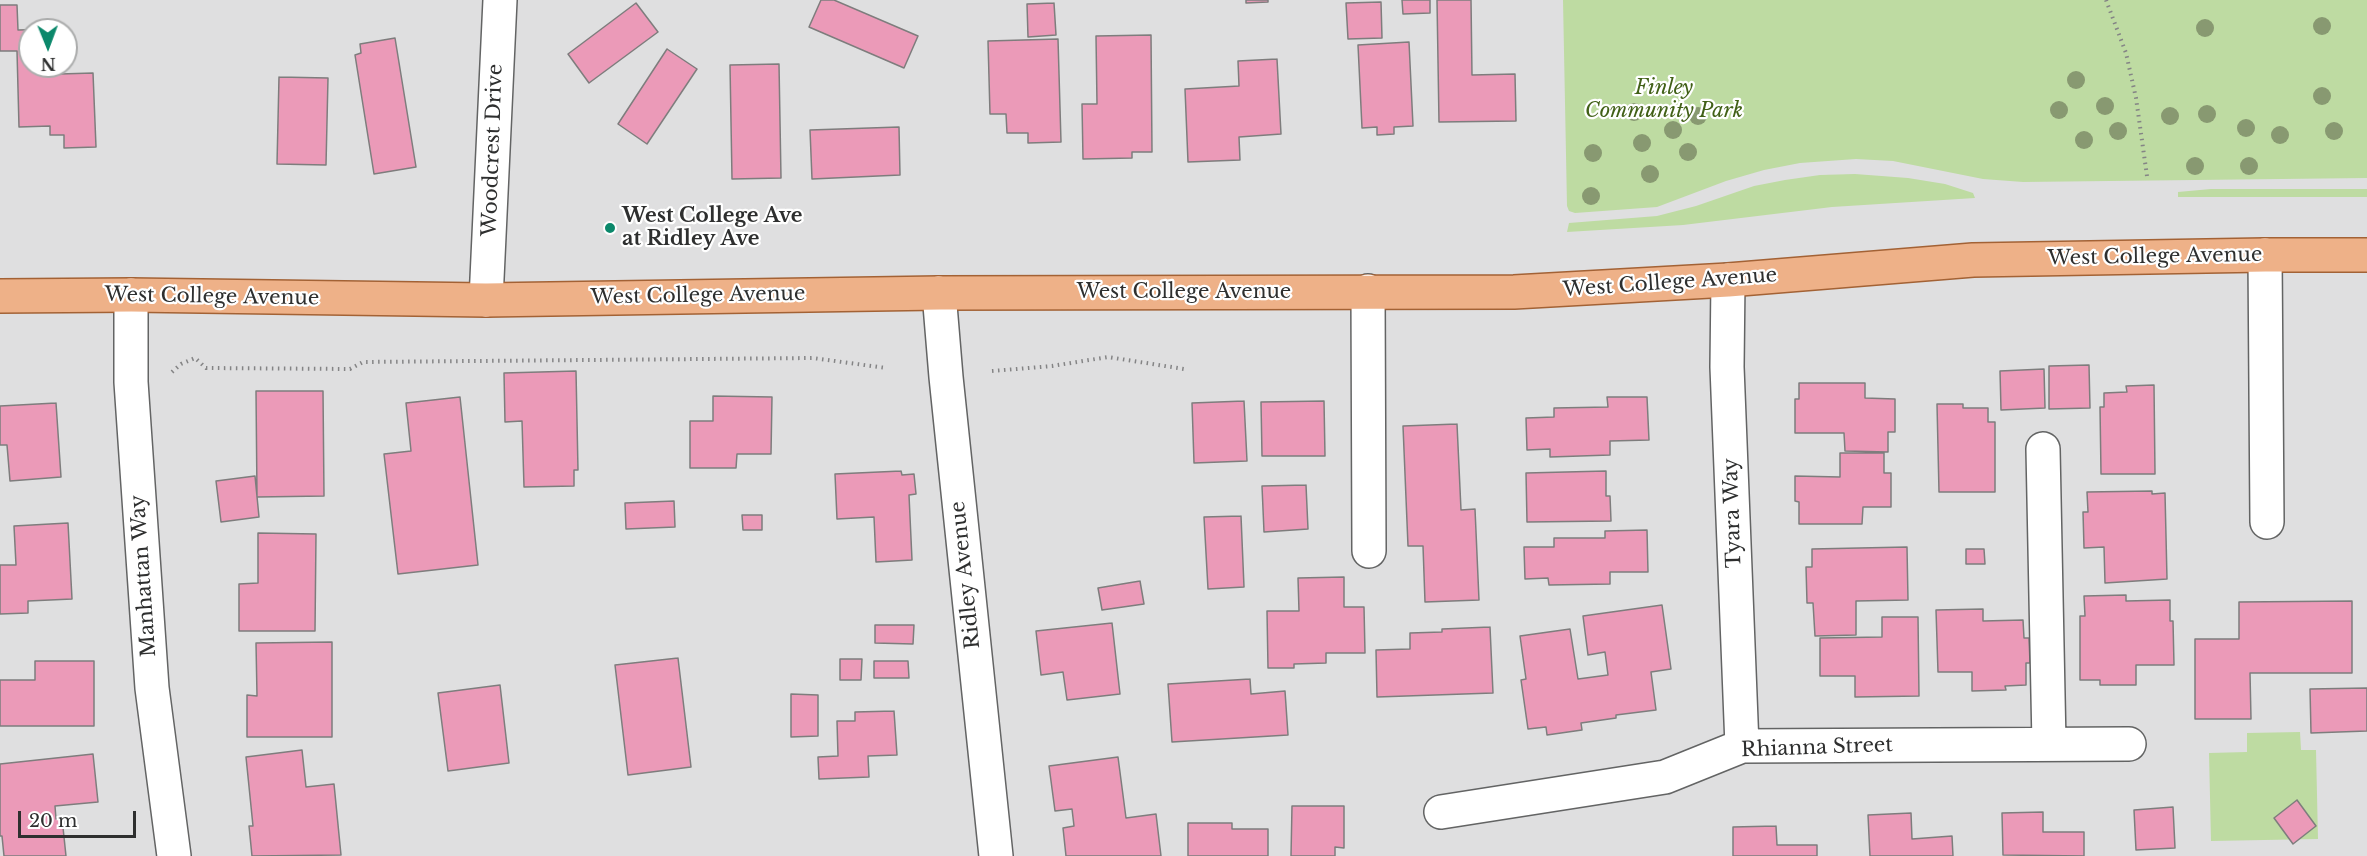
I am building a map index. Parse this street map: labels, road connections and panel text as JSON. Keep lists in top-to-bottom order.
{
  "streets": {
    "main road": ["West College Avenue"],
    "street": [
      "Woodcrest Drive",
      "Tyara Way",
      "Ridley Avenue",
      "Manhattan Way",
      "Rhianna Street"
    ]
  },
  "crossings": [
    ["Woodcrest Drive", "West College Avenue"],
    ["West College Avenue", "Tyara Way"],
    ["West College Avenue", "Ridley Avenue"],
    ["West College Avenue", "Manhattan Way"],
    ["Tyara Way", "Rhianna Street"]
  ],
  "parks": ["Finley Community Park"],
  "places": ["West College Ave at Ridley Ave"],
  "scale_bar": "20 m",
  "north": "bottom"
}
